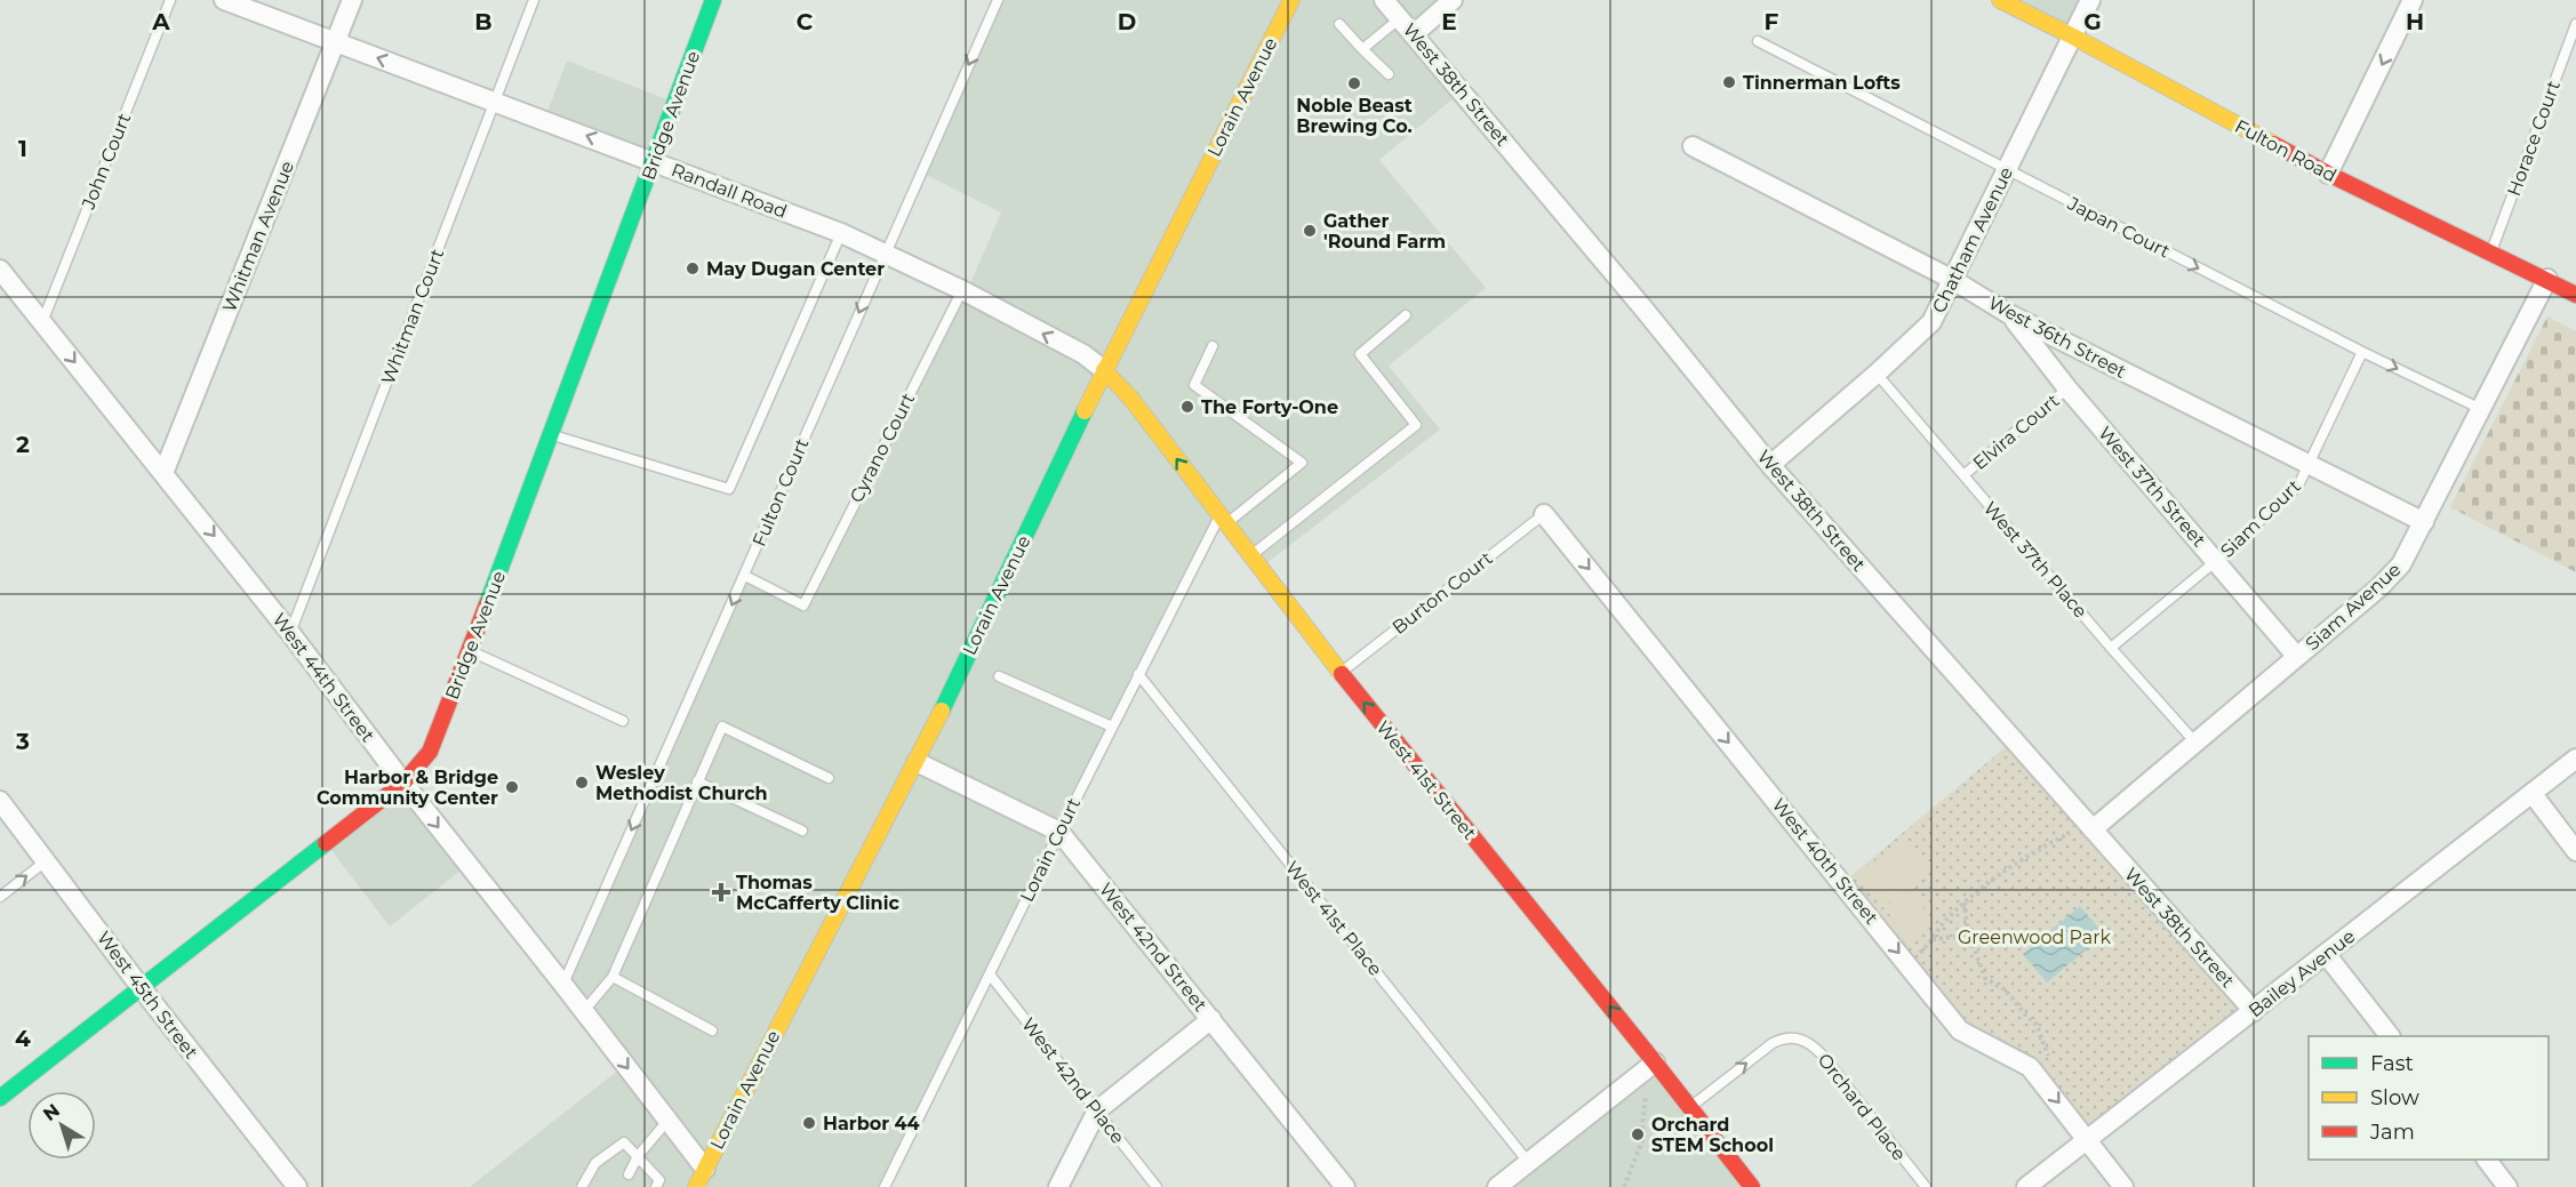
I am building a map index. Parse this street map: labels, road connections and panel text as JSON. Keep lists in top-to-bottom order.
{
  "streets": {
    "street": [
      "West 38th Street",
      "Lorain Avenue",
      "Bridge Avenue",
      "Fulton Road",
      "Randall Road",
      "Whitman Avenue",
      "Chatham Avenue",
      "West 36th Street",
      "West 37th Street",
      "Siam Avenue",
      "West 44th Street",
      "West 41st Street",
      "West 40th Street",
      "West 42nd Street",
      "Bailey Avenue",
      "West 45th Street"
    ],
    "lane": [
      "Horace Court",
      "John Court",
      "Japan Court",
      "Whitman Court",
      "Elvira Court",
      "Cyrano Court",
      "Fulton Court",
      "Siam Court",
      "West 37th Place",
      "Burton Court",
      "Lorain Court",
      "West 41st Place",
      "West 42nd Place",
      "Orchard Place"
    ]
  },
  "crossings": [
    ["West 38th Street", "Chatham Avenue"],
    ["West 38th Street", "Siam Avenue"],
    ["West 38th Street", "Bailey Avenue"],
    ["Lorain Avenue", "Randall Road"],
    ["Lorain Avenue", "West 44th Street"],
    ["Lorain Avenue", "West 41st Street"],
    ["Lorain Avenue", "West 42nd Street"],
    ["Bridge Avenue", "Randall Road"],
    ["Bridge Avenue", "West 44th Street"],
    ["Bridge Avenue", "West 45th Street"],
    ["Horace Court", "Fulton Road"],
    ["Fulton Road", "Chatham Avenue"],
    ["Fulton Road", "Siam Avenue"],
    ["John Court", "West 44th Street"],
    ["Randall Road", "Whitman Avenue"],
    ["Randall Road", "Whitman Court"],
    ["Randall Road", "Cyrano Court"],
    ["Randall Road", "Fulton Court"],
    ["Randall Road", "West 41st Street"],
    ["Japan Court", "Chatham Avenue"],
    ["Japan Court", "Siam Court"],
    ["Japan Court", "Siam Avenue"],
    ["Whitman Avenue", "West 44th Street"],
    ["Chatham Avenue", "West 36th Street"],
    ["Chatham Avenue", "West 37th Place"],
    ["Whitman Court", "West 44th Street"],
    ["West 36th Street", "West 37th Street"],
    ["West 36th Street", "Siam Court"],
    ["West 36th Street", "Siam Avenue"],
    ["Elvira Court", "West 37th Street"],
    ["Elvira Court", "West 37th Place"],
    ["Cyrano Court", "Fulton Court"],
    ["West 37th Street", "Siam Court"],
    ["West 37th Street", "Siam Avenue"],
    ["Fulton Court", "West 44th Street"],
    ["Siam Court", "West 37th Place"],
    ["West 37th Place", "Siam Avenue"],
    ["Burton Court", "West 41st Street"],
    ["Burton Court", "West 40th Street"],
    ["West 41st Street", "Lorain Court"],
    ["West 41st Street", "Orchard Place"],
    ["Lorain Court", "West 41st Place"],
    ["Lorain Court", "West 42nd Street"],
    ["Lorain Court", "West 42nd Place"],
    ["West 40th Street", "Bailey Avenue"]
  ],
  "one_way": [
    "Randall Road",
    "Japan Court",
    "Fulton Court",
    "West 44th Street",
    "West 41st Street",
    "West 40th Street"
  ],
  "parks": ["Greenwood Park"],
  "places": {
    "other": [
      "Tinnerman Lofts",
      "Noble Beast Brewing Co.",
      "Gather 'Round Farm",
      "May Dugan Center",
      "The Forty-One",
      "Wesley Methodist Church",
      "Harbor & Bridge Community Center",
      "Harbor 44",
      "Orchard STEM School"
    ],
    "health": ["Thomas McCafferty Clinic"]
  },
  "legend": ["Fast", "Slow", "Jam"],
  "north": "top left",
  "grid": {
    "columns": [
      "A",
      "B",
      "C",
      "D",
      "E",
      "F",
      "G",
      "H"
    ],
    "rows": [
      "1",
      "2",
      "3",
      "4"
    ]
  }
}
